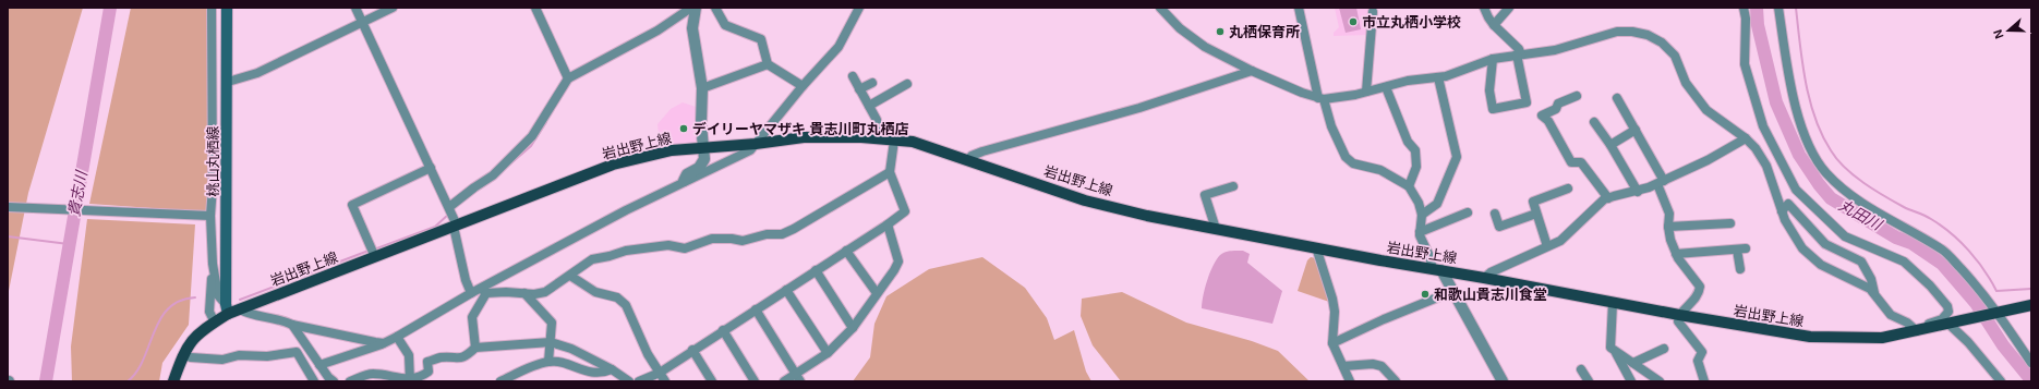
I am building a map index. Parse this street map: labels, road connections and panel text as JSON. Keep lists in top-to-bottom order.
{
  "streets": {
    "main road": ["岩出野上線", "桃山丸栖線"]
  },
  "crossings": [
    ["岩出野上線", "桃山丸栖線"]
  ],
  "water": ["貴志川", "丸田川"],
  "places": [
    "市立丸栖小学校",
    "丸栖保育所",
    "デイリーヤマザキ 貴志川町丸栖店",
    "和歌山貴志川食堂"
  ],
  "north": "left"
}
